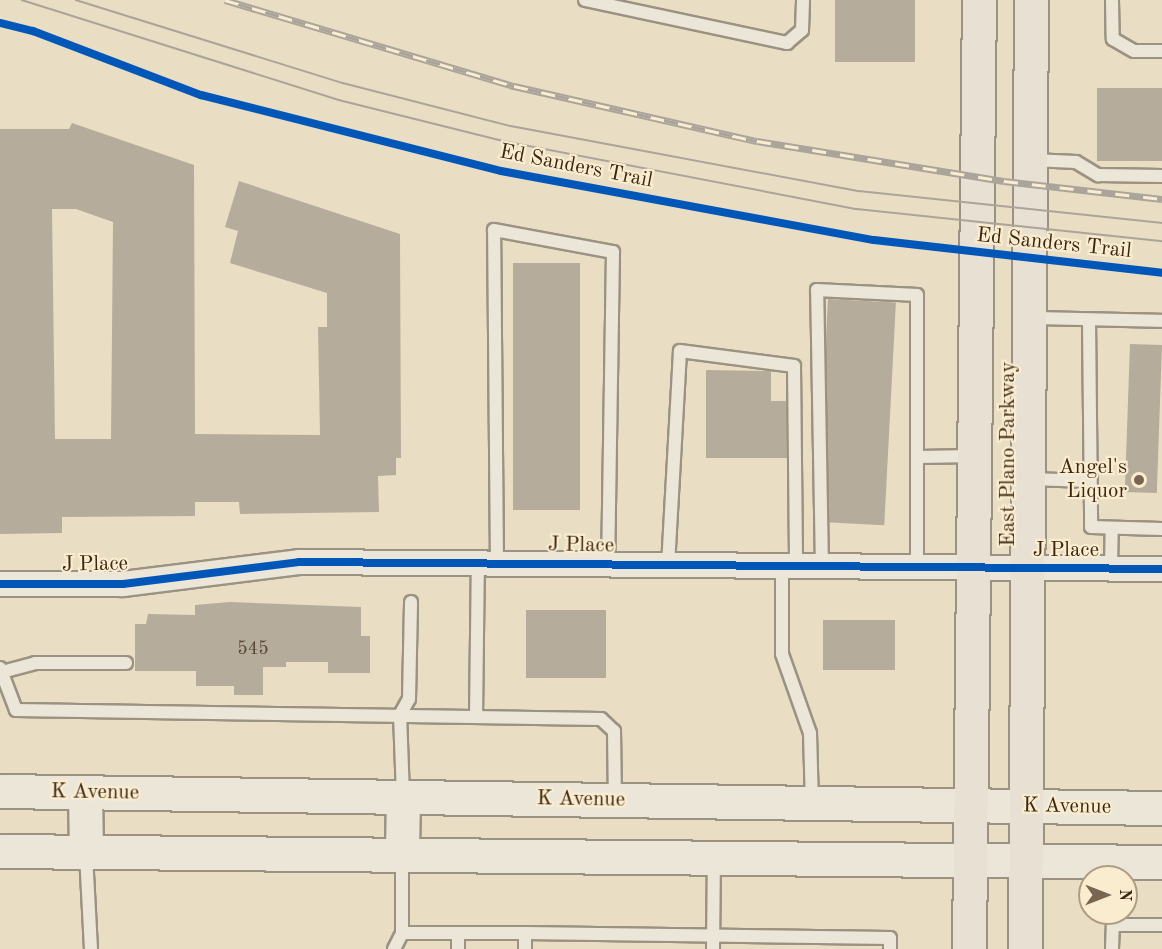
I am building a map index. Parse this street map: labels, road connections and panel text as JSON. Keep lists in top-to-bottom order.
{
  "streets": {
    "main road": ["East Plano Parkway", "K Avenue"],
    "street": ["J Place"],
    "cycle path": ["Ed Sanders Trail"]
  },
  "crossings": [
    ["East Plano Parkway", "J Place"],
    ["East Plano Parkway", "K Avenue"]
  ],
  "places": ["Angel's Liquor"],
  "house_numbers": ["545"],
  "north": "right"
}
